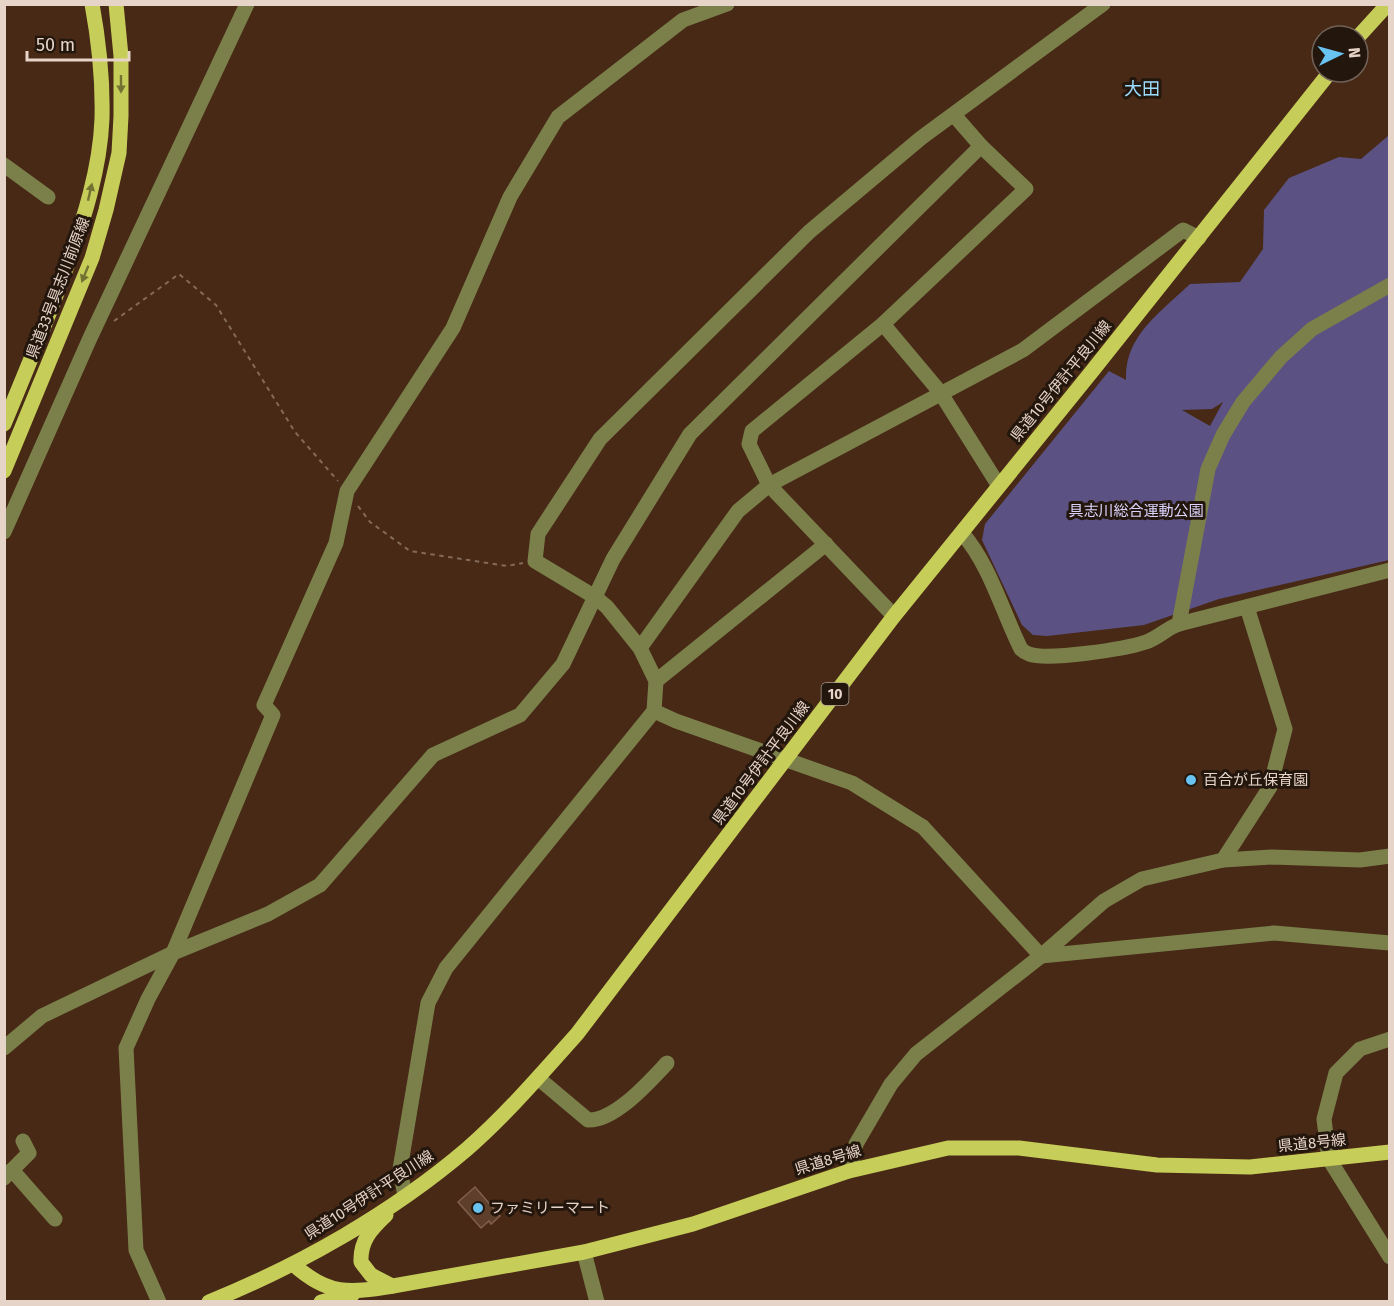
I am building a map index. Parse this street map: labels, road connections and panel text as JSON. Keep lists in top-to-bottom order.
{
  "streets": {
    "main road": [
      "県道33号具志川前原線",
      "県道10号伊計平良川線",
      "10",
      "県道8号線"
    ]
  },
  "crossings": [
    ["県道10号伊計平良川線", "県道8号線"]
  ],
  "districts": ["大田"],
  "parks": ["具志川総合運動公園"],
  "places": ["百合が丘保育園", "ファミリーマート"],
  "scale_bar": "50 m",
  "north": "right"
}
